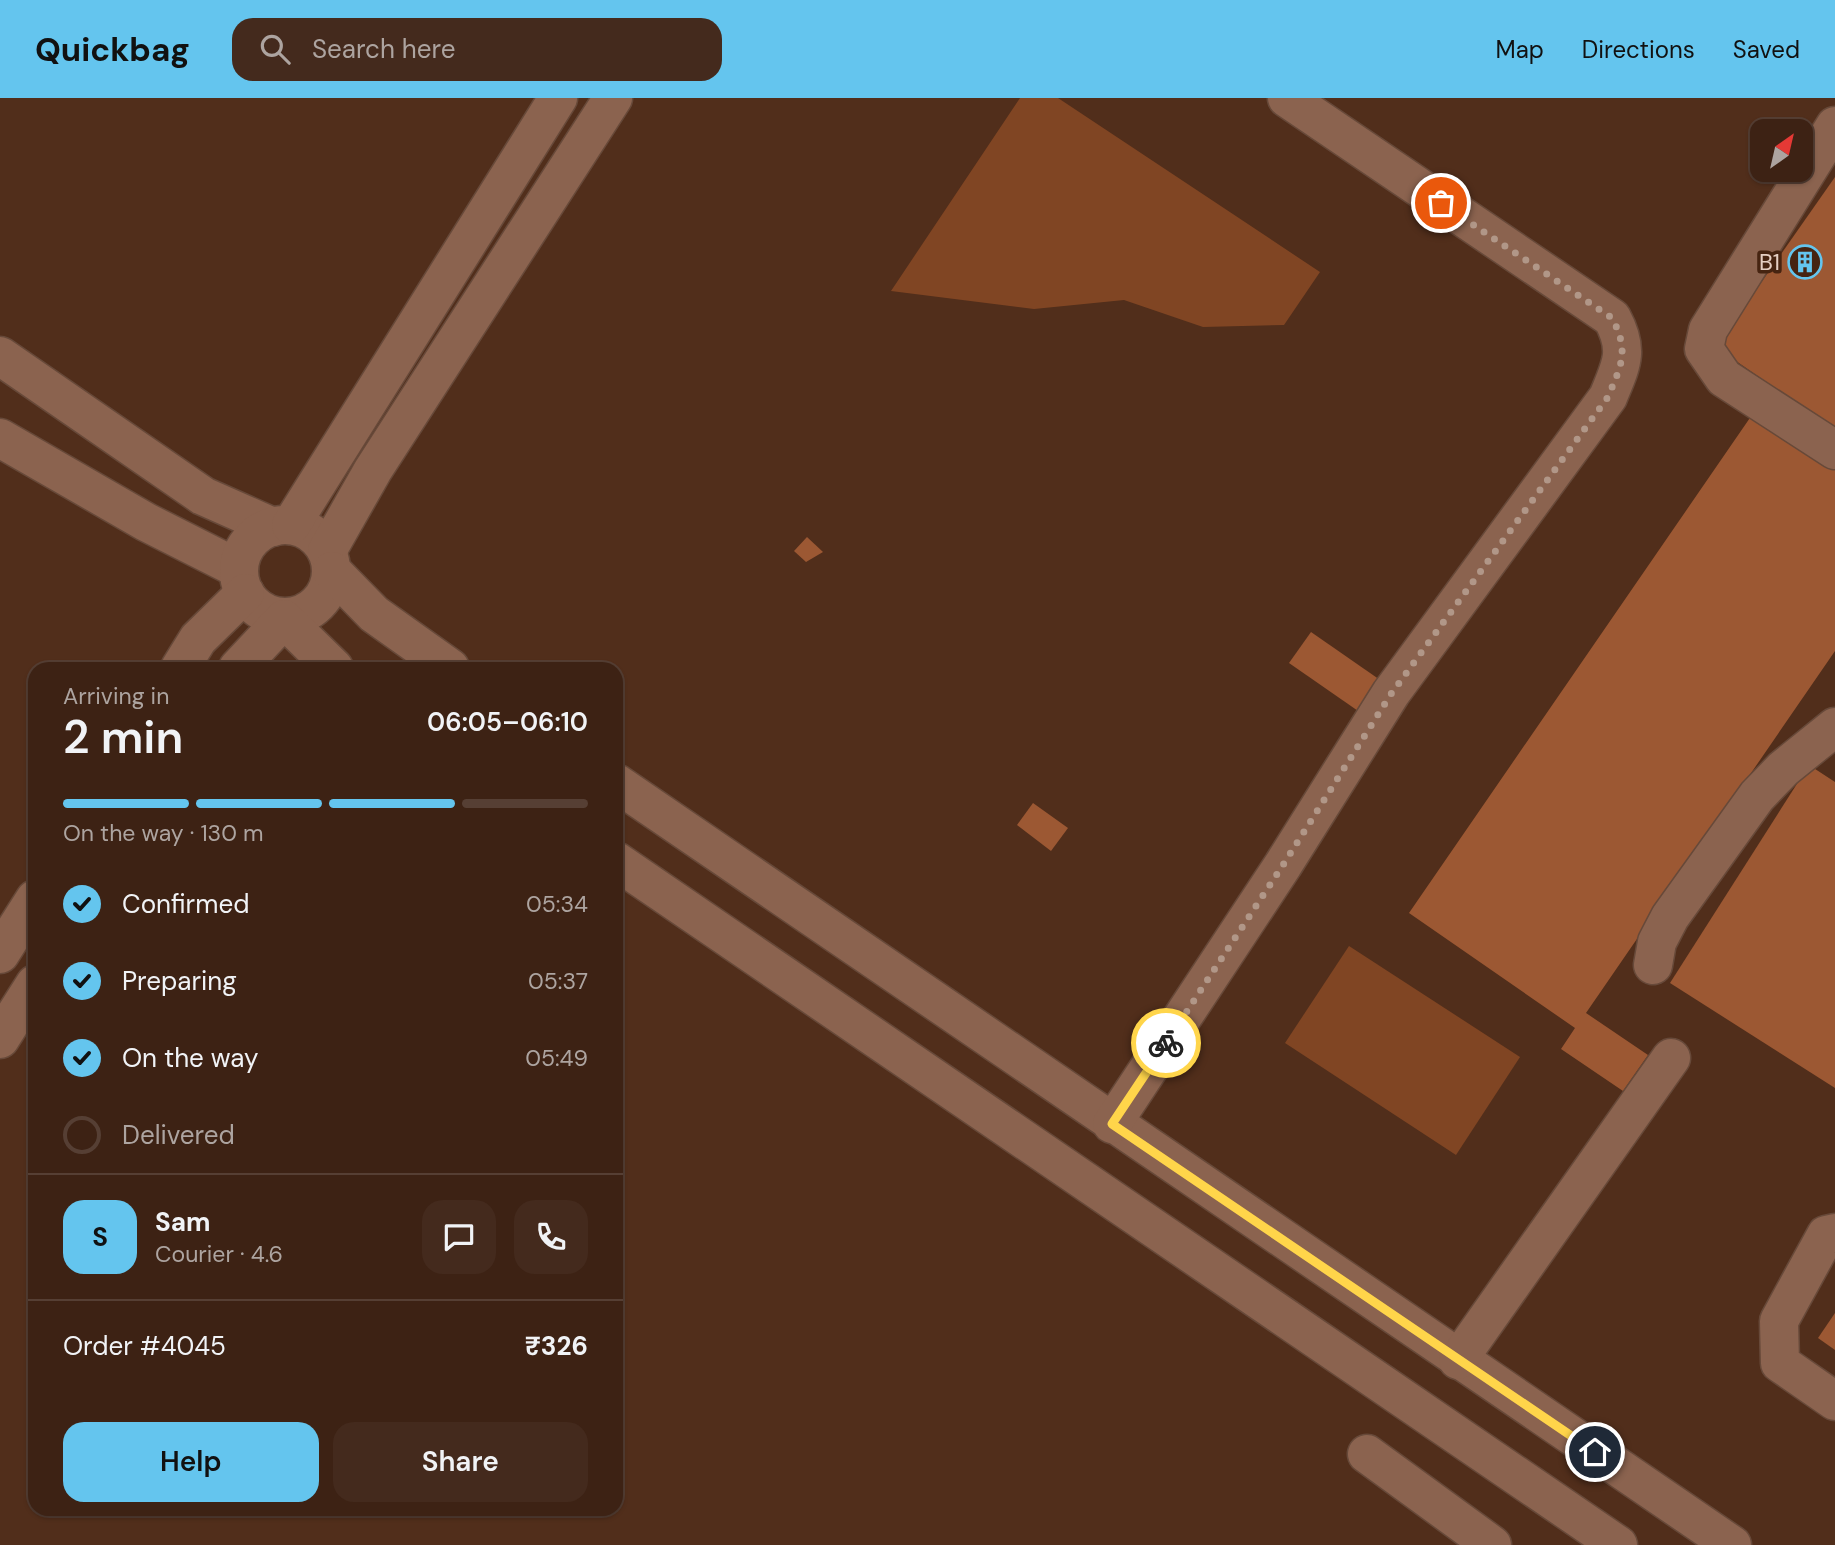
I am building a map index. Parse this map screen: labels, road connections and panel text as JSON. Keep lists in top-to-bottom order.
{
  "places": {
    "building": ["B1"]
  },
  "north": "top right",
  "page": {
    "header": "Quickbag",
    "search": "Search here",
    "nav": ["Map", "Directions", "Saved"],
    "heading": ["2 min", "Arriving in", "06:05–06:10"],
    "panel": [
      "Sam",
      "Courier · 4.6",
      "Order #4045",
      "₹326"
    ],
    "bar": "On the way · 130 m",
    "list": [
      ["Confirmed", "05:34"],
      ["Preparing", "05:37"],
      ["On the way", "05:49"],
      "Delivered"
    ],
    "round": "S",
    "buttons": ["Help", "Share"]
  }
}
